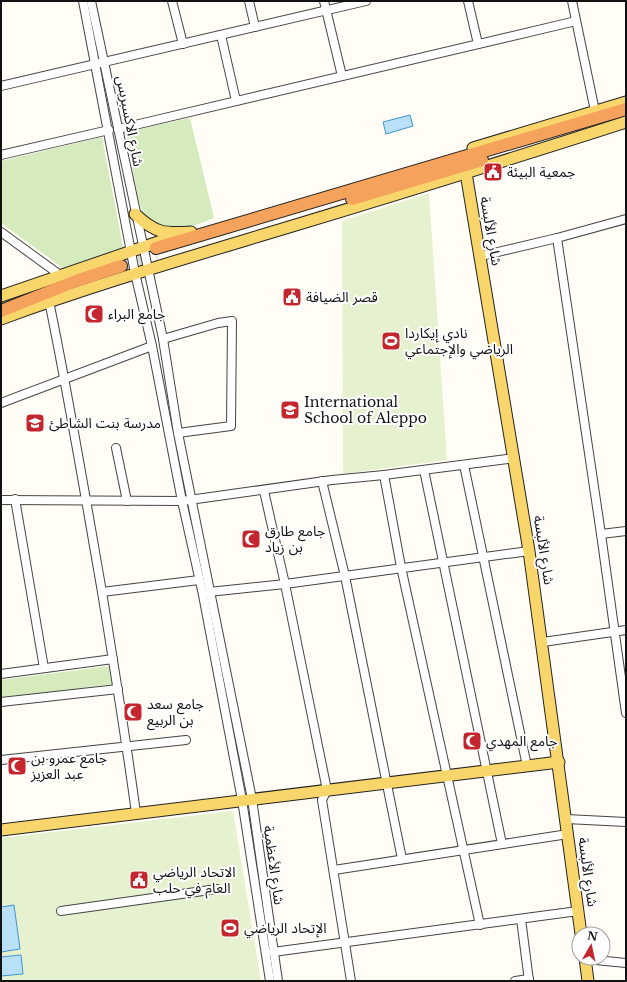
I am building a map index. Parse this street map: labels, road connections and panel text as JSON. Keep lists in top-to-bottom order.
{
  "streets": {
    "main road": ["شارع الألبسة"],
    "street": ["شارع الاكسبريس", "شارع الأعظمية"]
  },
  "crossings": [
    ["شارع الاكسبريس", "شارع الأعظمية"]
  ],
  "places": {
    "public building": ["جمعية البيئة", "قصر الضيافة", "الاتحاد الرياضي العام في حلب"],
    "mosque": [
      "جامع البراء",
      "جامع طارق بن زياد",
      "جامع سعد بن الربيع",
      "جامع المهدي",
      "جامع عمرو بن عبد العزيز"
    ],
    "sports": ["نادي إيكاردا الرياضي والإجتماعي", "الإتحاد الرياضي"],
    "school or university": ["International School of Aleppo", "مدرسة بنت الشاطئ"]
  },
  "north": "top"
}
